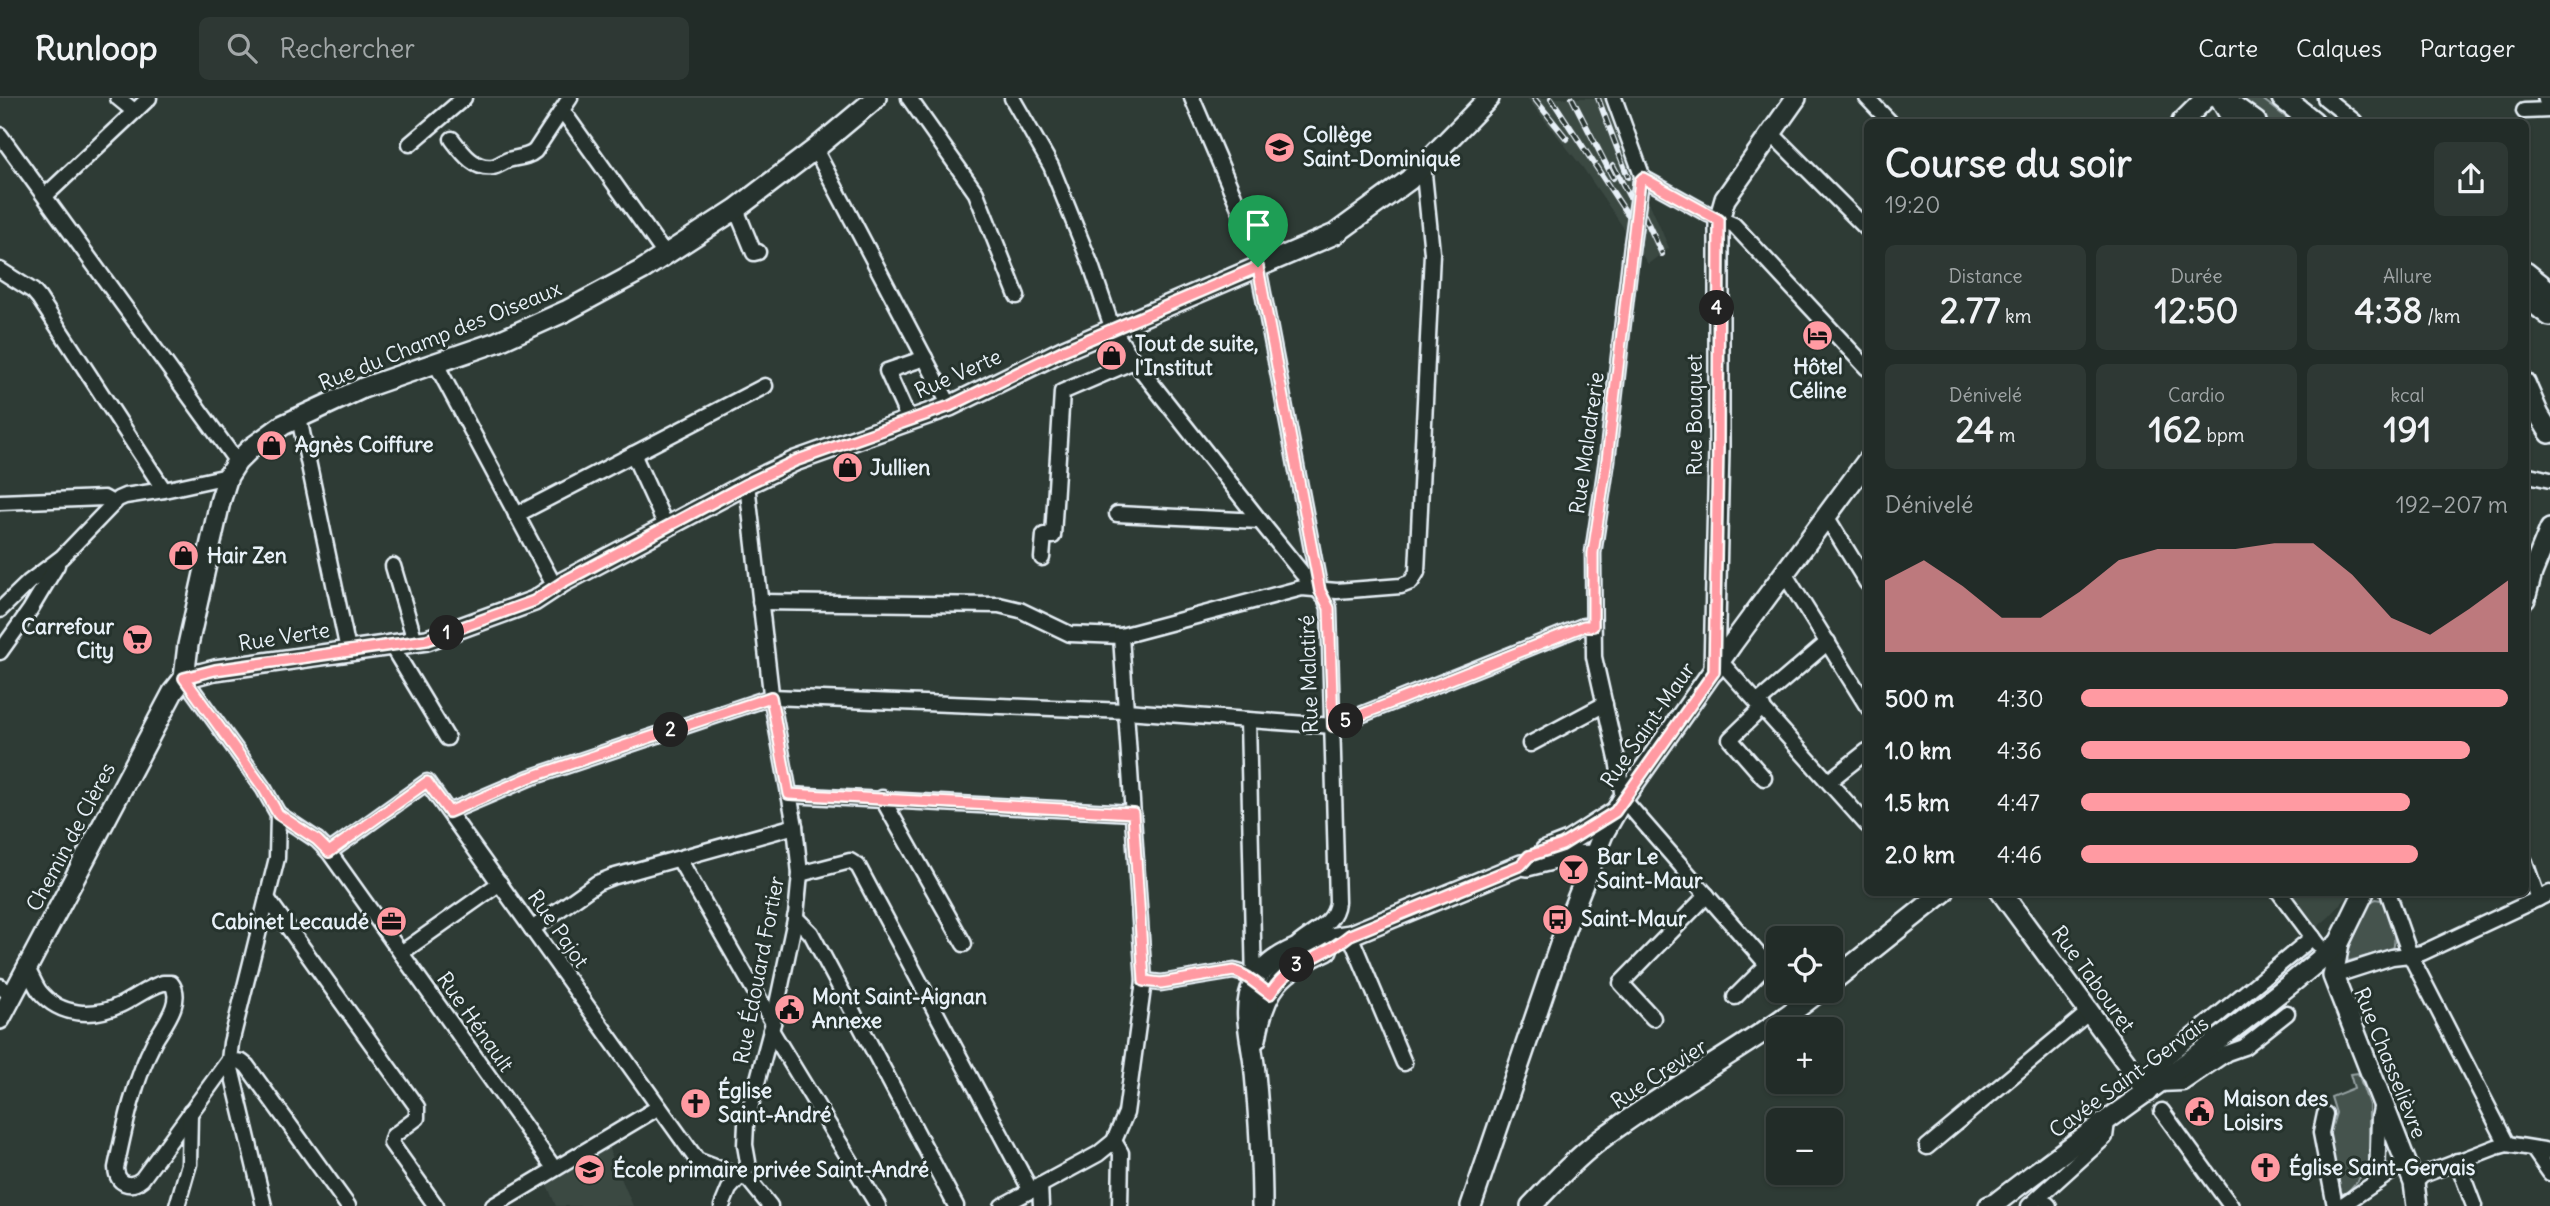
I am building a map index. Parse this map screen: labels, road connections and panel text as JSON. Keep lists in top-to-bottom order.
{
  "streets": {
    "street": [
      "Rue du Champ des Oiseaux",
      "Rue Verte",
      "Rue Bouquet",
      "Rue Maladrerie",
      "Rue Malatiré",
      "Rue Saint-Maur",
      "Chemin de Clères",
      "Rue Pajot",
      "Rue Édouard Fortier",
      "Rue Tabouret",
      "Rue Hénault",
      "Rue Chasselièvre",
      "Rue Crevier",
      "Cavée Saint-Gervais"
    ]
  },
  "crossings": [
    ["Rue Verte", "Rue Malatiré"],
    ["Rue Verte", "Chemin de Clères"],
    ["Rue Verte", "Rue Édouard Fortier"],
    ["Rue Bouquet", "Rue Saint-Maur"],
    ["Rue Maladrerie", "Rue Saint-Maur"],
    ["Rue Pajot", "Rue Édouard Fortier"],
    ["Rue Pajot", "Rue Hénault"],
    ["Rue Tabouret", "Cavée Saint-Gervais"],
    ["Rue Chasselièvre", "Cavée Saint-Gervais"]
  ],
  "places": {
    "school or university": ["Collège Saint-Dominique", "École primaire privée Saint-André"],
    "hotel": ["Hôtel Céline"],
    "shop": [
      "Tout de suite, l'Institut",
      "Agnès Coiffure",
      "Jullien",
      "Hair Zen"
    ],
    "supermarket": ["Carrefour City"],
    "bar": ["Bar Le Saint-Maur"],
    "bus stop": ["Saint-Maur"],
    "office": ["Cabinet Lecaudé"],
    "public building": ["Mont Saint-Aignan Annexe", "Maison des Loisirs"],
    "church": ["Église Saint-André", "Église Saint-Gervais"]
  },
  "page": {
    "header": "Runloop",
    "search": "Rechercher",
    "nav": ["Carte", "Calques", "Partager"],
    "heading": ["Course du soir", "19:20"],
    "stats": [
      ["Distance", "2.77 km"],
      ["Durée", "12:50"],
      ["Allure", "4:38 /km"],
      ["Dénivelé", "24 m"],
      ["Cardio", "162 bpm"],
      ["kcal", "191"]
    ],
    "pins": [
      "4",
      "1",
      "5",
      "2",
      "3"
    ],
    "chart": ["Dénivelé", "192–207 m"],
    "list": [
      {
        "name": "500 m",
        "note": "4:30"
      },
      {
        "name": "1.0 km",
        "note": "4:36"
      },
      {
        "name": "1.5 km",
        "note": "4:47"
      },
      {
        "name": "2.0 km",
        "note": "4:46"
      }
    ],
    "map_buttons": ["+", "−"]
  }
}
